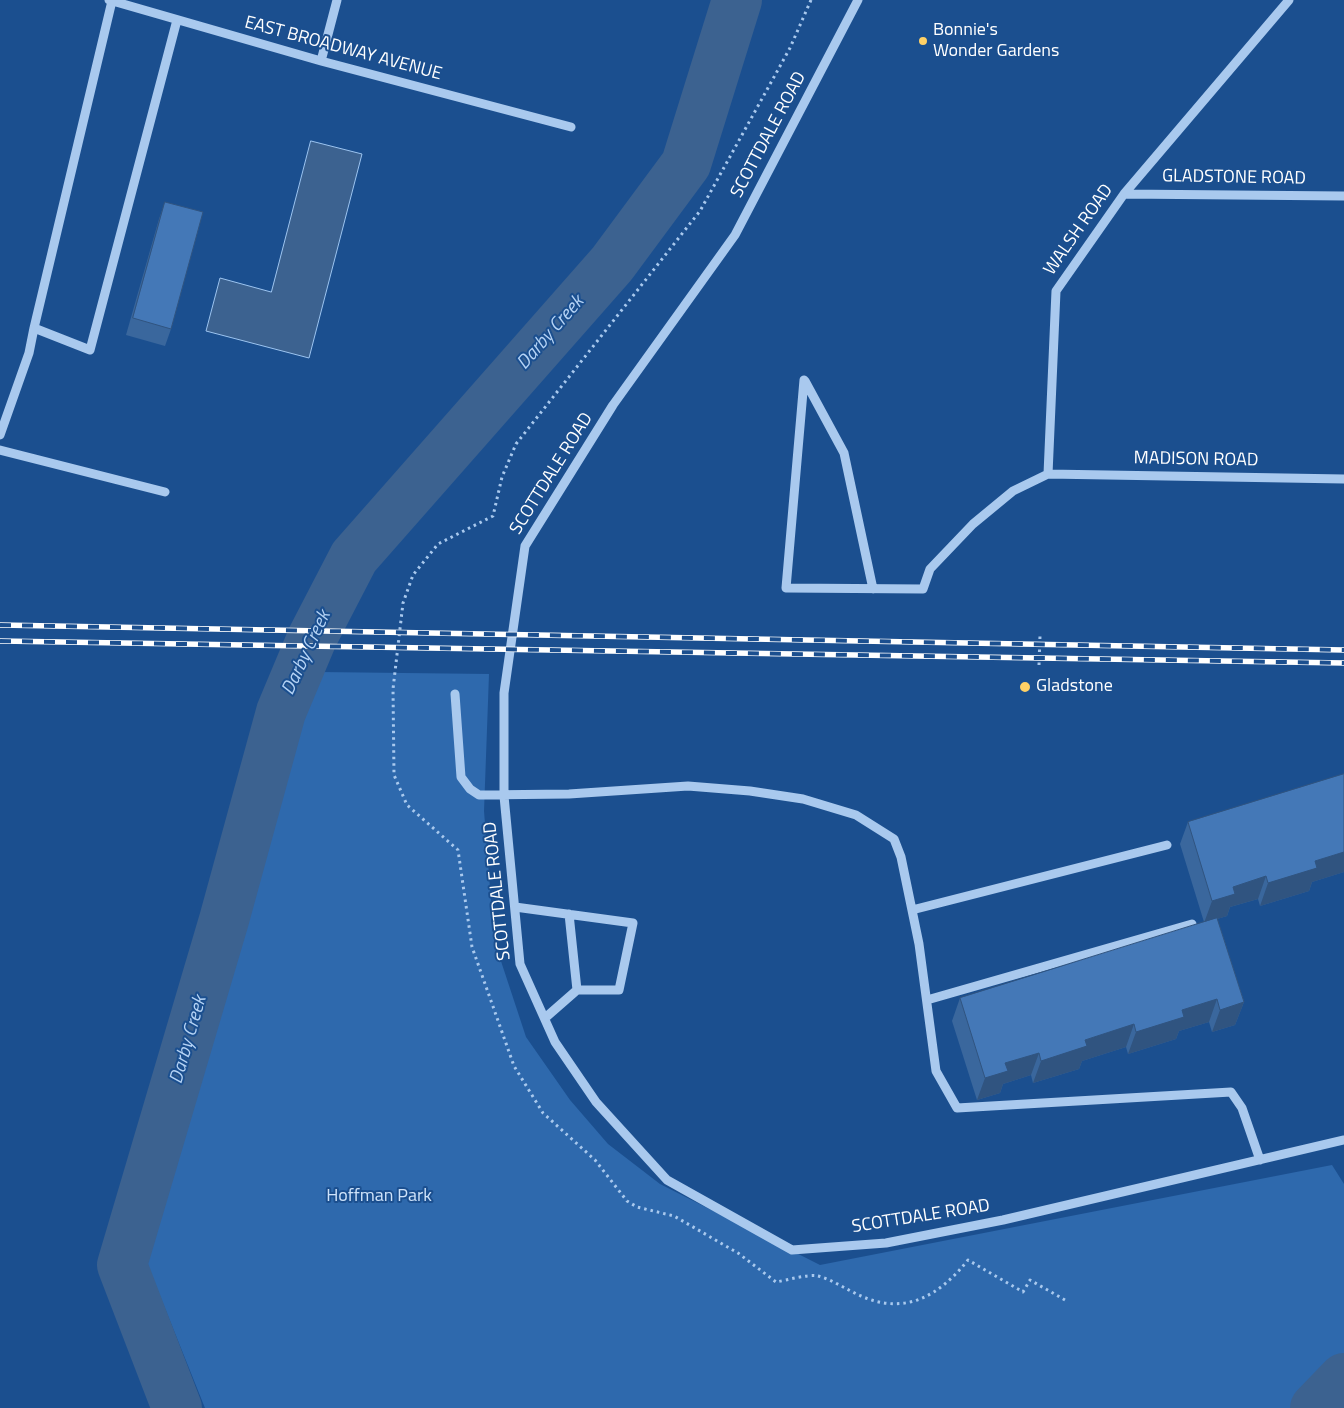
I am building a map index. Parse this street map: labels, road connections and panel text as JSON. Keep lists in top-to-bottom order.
{
  "streets": {
    "street": [
      "EAST BROADWAY AVENUE",
      "SCOTTDALE ROAD",
      "GLADSTONE ROAD",
      "WALSH ROAD",
      "MADISON ROAD"
    ]
  },
  "crossings": [
    ["GLADSTONE ROAD", "WALSH ROAD"],
    ["WALSH ROAD", "MADISON ROAD"]
  ],
  "water": ["Darby Creek"],
  "parks": ["Hoffman Park"],
  "places": ["Bonnie's Wonder Gardens", "Gladstone"]
}
